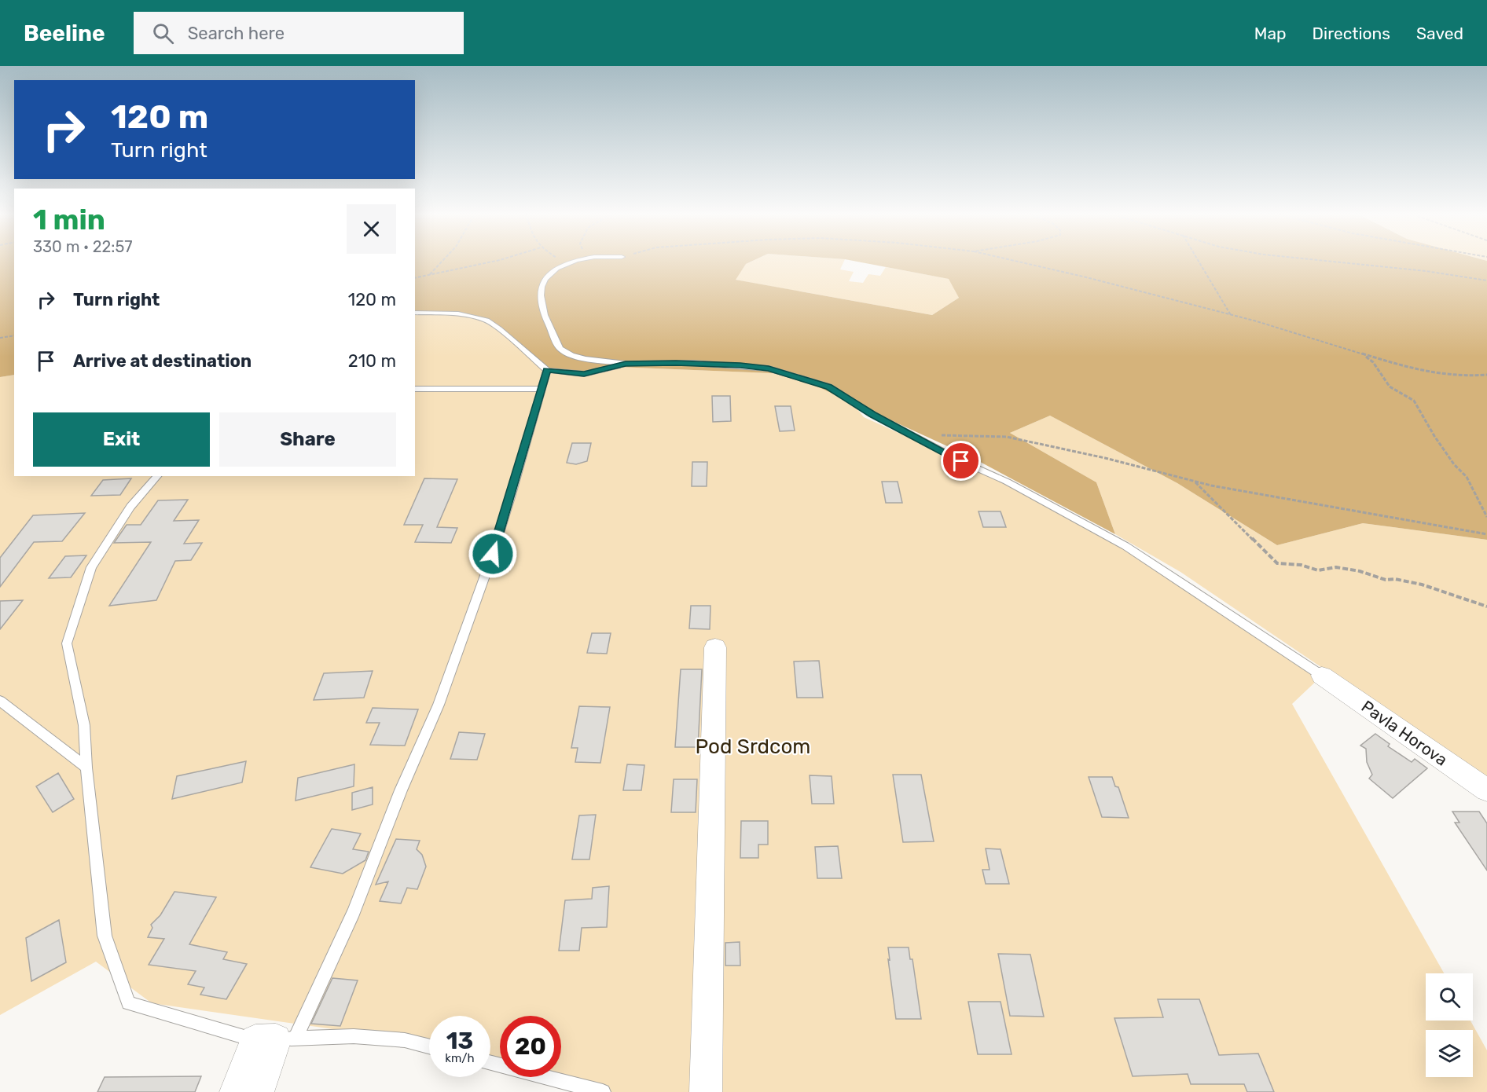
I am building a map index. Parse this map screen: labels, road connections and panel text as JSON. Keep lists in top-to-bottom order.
{
  "streets": {
    "street": ["Pavla Horova"]
  },
  "parks": ["Pod Srdcom"],
  "page": {
    "header": "Beeline",
    "search": "Search here",
    "nav": ["Map", "Directions", "Saved"],
    "turn": ["120 m", "Turn right"],
    "heading": ["1 min", "330 m · 22:57"],
    "list": [
      {
        "name": "Turn right",
        "value": "120 m"
      },
      {
        "name": "Arrive at destination",
        "value": "210 m"
      }
    ],
    "buttons": ["Exit", "Share"],
    "speed": "13 km/h",
    "limit": "20"
  }
}
